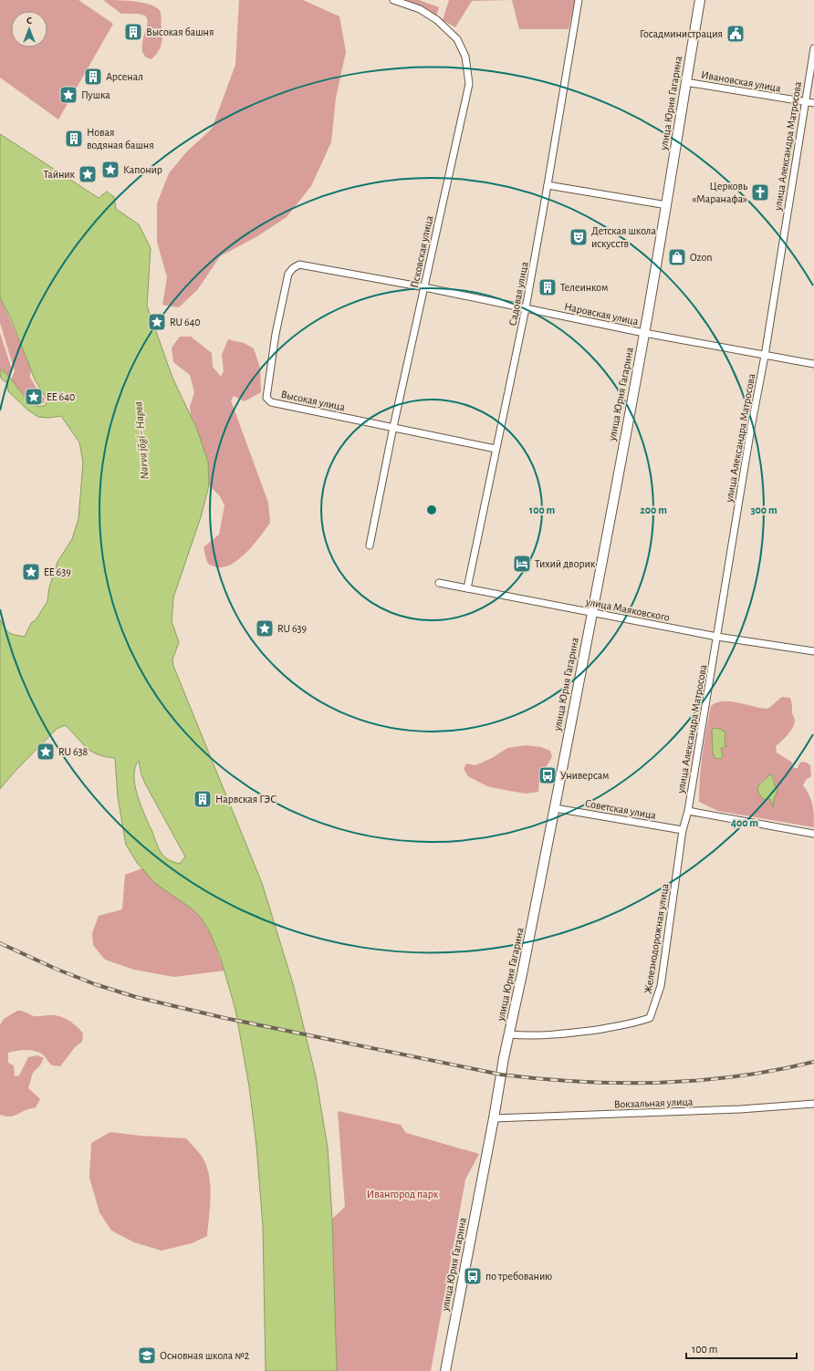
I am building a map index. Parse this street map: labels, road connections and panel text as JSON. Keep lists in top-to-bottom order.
{
  "streets": {
    "street": [
      "Ивановская улица",
      "улица Юрия Гагарина",
      "улица Александра Матросова",
      "Псковская улица",
      "Садовая улица",
      "Наровская улица",
      "Высокая улица",
      "улица Маяковского",
      "Советская улица",
      "Железнодорожная улица",
      "Вокзальная улица"
    ]
  },
  "crossings": [
    ["Ивановская улица", "улица Юрия Гагарина"],
    ["Ивановская улица", "улица Александра Матросова"],
    ["улица Юрия Гагарина", "Наровская улица"],
    ["улица Юрия Гагарина", "улица Маяковского"],
    ["улица Юрия Гагарина", "Советская улица"],
    ["улица Юрия Гагарина", "Железнодорожная улица"],
    ["улица Юрия Гагарина", "Вокзальная улица"],
    ["улица Александра Матросова", "Наровская улица"],
    ["улица Александра Матросова", "улица Маяковского"],
    ["улица Александра Матросова", "Советская улица"],
    ["улица Александра Матросова", "Железнодорожная улица"],
    ["Псковская улица", "Наровская улица"],
    ["Псковская улица", "Высокая улица"],
    ["Садовая улица", "Наровская улица"],
    ["Садовая улица", "Высокая улица"],
    ["Садовая улица", "улица Маяковского"],
    ["Наровская улица", "Высокая улица"],
    ["Советская улица", "Железнодорожная улица"]
  ],
  "water": ["Narva jõgi - Нарва"],
  "parks": ["Ивангород парк"],
  "places": {
    "building": [
      "Высокая башня",
      "Арсенал",
      "Новая водяная башня",
      "Телеинком",
      "Нарвская ГЭС"
    ],
    "public building": ["Госадминистрация"],
    "place": [
      "Пушка",
      "Капонир",
      "Тайник",
      "RU 640",
      "EE 640",
      "EE 639",
      "RU 639",
      "RU 638"
    ],
    "church": ["Церковь «Маранафа»"],
    "theatre": ["Детская школа искусств"],
    "shop": ["Ozon"],
    "hotel": ["Тихий дворик"],
    "bus stop": ["Универсам", "по требованию"],
    "school or university": ["Основная школа №2"]
  },
  "scale_bar": "100 m",
  "north": "top",
  "rings": [
    "100 m",
    "200 m",
    "300 m",
    "400 m"
  ]
}
